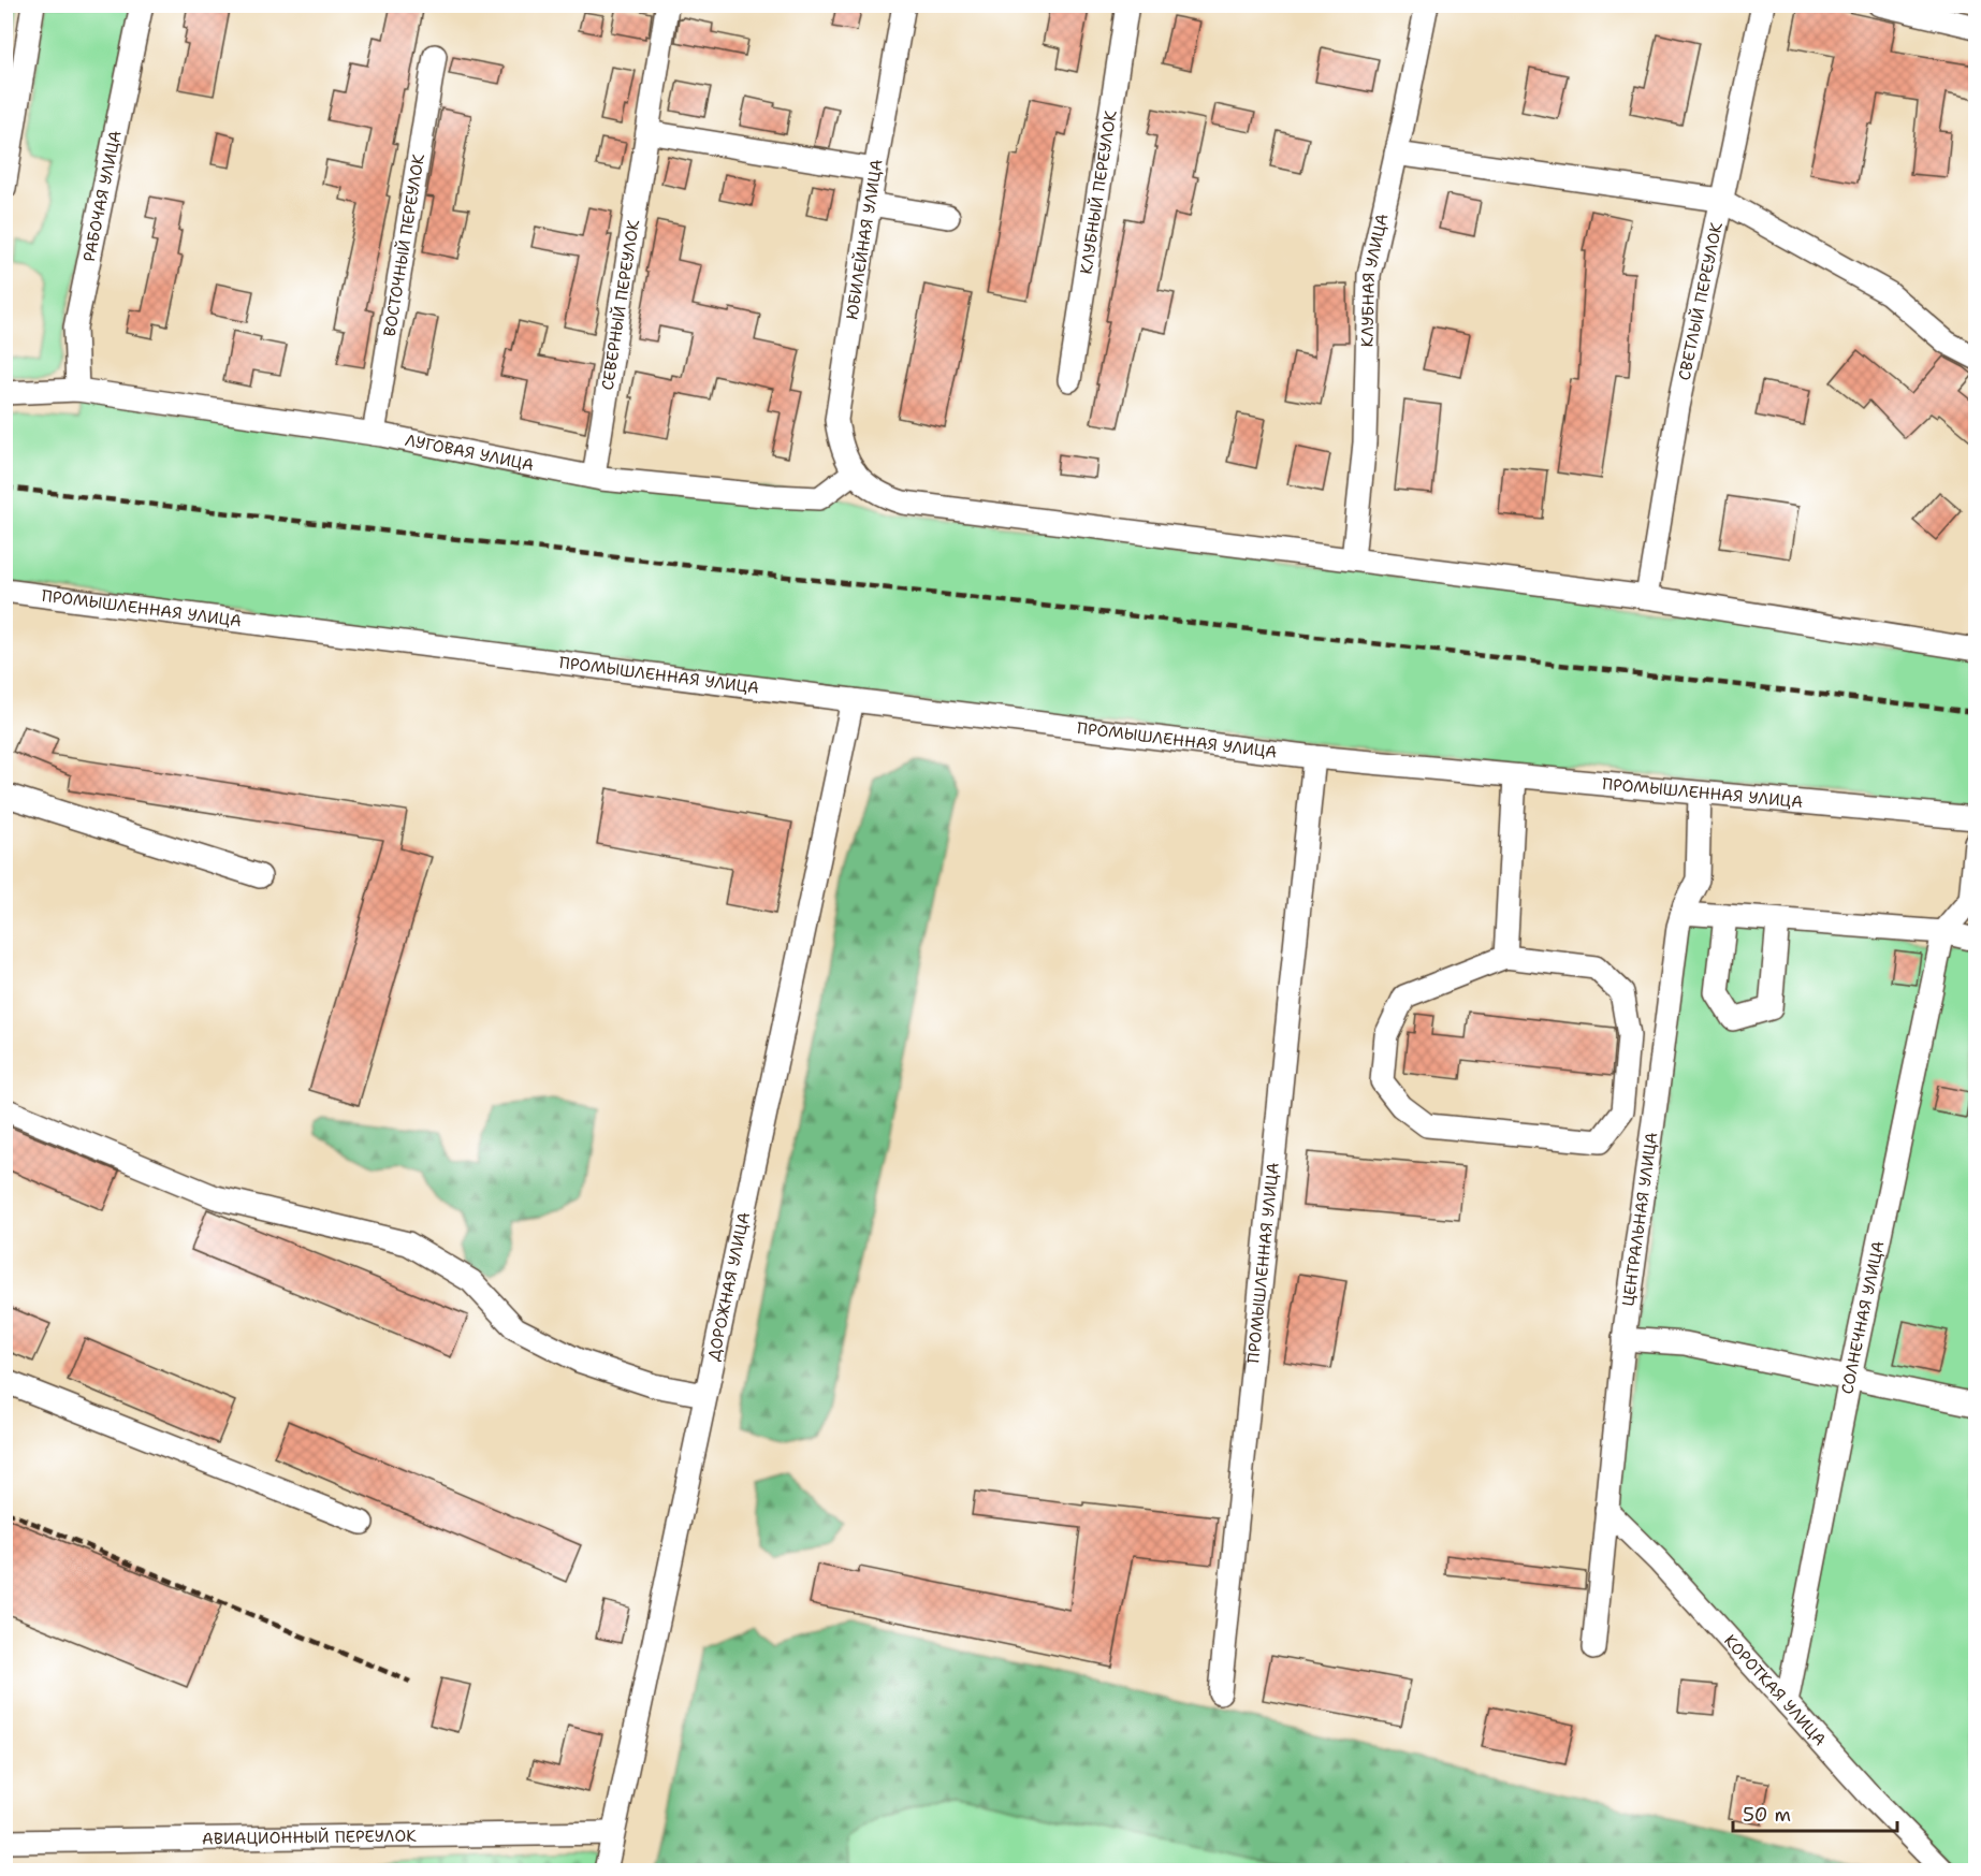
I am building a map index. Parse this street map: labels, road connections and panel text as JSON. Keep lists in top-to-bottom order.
{
  "streets": {
    "street": [
      "КЛУБНЫЙ ПЕРЕУЛОК",
      "РАБОЧАЯ УЛИЦА",
      "ЮБИЛЕЙНАЯ УЛИЦА",
      "ВОСТОЧНЫЙ ПЕРЕУЛОК",
      "КЛУБНАЯ УЛИЦА",
      "СВЕТЛЫЙ ПЕРЕУЛОК",
      "СЕВЕРНЫЙ ПЕРЕУЛОК",
      "ЛУГОВАЯ УЛИЦА",
      "ПРОМЫШЛЕННАЯ УЛИЦА",
      "ЦЕНТРАЛЬНАЯ УЛИЦА",
      "ДОРОЖНАЯ УЛИЦА",
      "СОЛНЕЧНАЯ УЛИЦА",
      "КОРОТКАЯ УЛИЦА",
      "АВИАЦИОННЫЙ ПЕРЕУЛОК"
    ]
  },
  "crossings": [
    ["РАБОЧАЯ УЛИЦА", "ЛУГОВАЯ УЛИЦА"],
    ["ЮБИЛЕЙНАЯ УЛИЦА", "КЛУБНАЯ УЛИЦА"],
    ["ЮБИЛЕЙНАЯ УЛИЦА", "СВЕТЛЫЙ ПЕРЕУЛОК"],
    ["ЮБИЛЕЙНАЯ УЛИЦА", "ЛУГОВАЯ УЛИЦА"],
    ["ВОСТОЧНЫЙ ПЕРЕУЛОК", "ЛУГОВАЯ УЛИЦА"],
    ["СЕВЕРНЫЙ ПЕРЕУЛОК", "ЛУГОВАЯ УЛИЦА"],
    ["ПРОМЫШЛЕННАЯ УЛИЦА", "ЦЕНТРАЛЬНАЯ УЛИЦА"],
    ["ПРОМЫШЛЕННАЯ УЛИЦА", "ДОРОЖНАЯ УЛИЦА"],
    ["ЦЕНТРАЛЬНАЯ УЛИЦА", "КОРОТКАЯ УЛИЦА"],
    ["ДОРОЖНАЯ УЛИЦА", "АВИАЦИОННЫЙ ПЕРЕУЛОК"],
    ["СОЛНЕЧНАЯ УЛИЦА", "КОРОТКАЯ УЛИЦА"]
  ],
  "scale_bar": "50 m"
}
